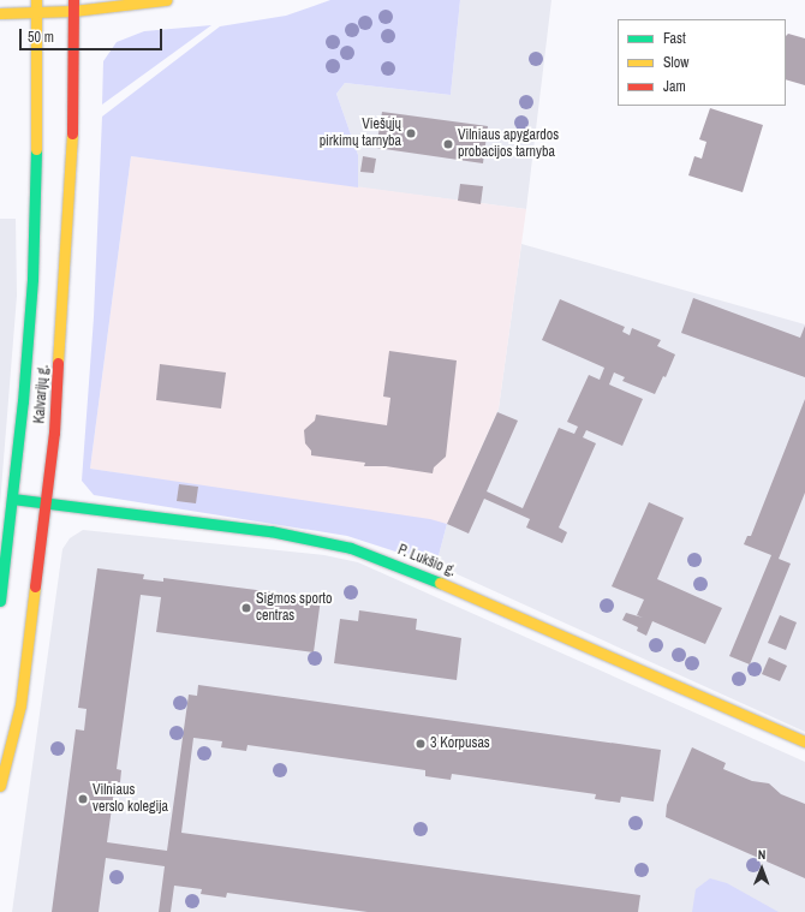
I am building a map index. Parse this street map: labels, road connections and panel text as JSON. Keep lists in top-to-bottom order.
{
  "streets": {
    "main road": ["Kalvarijų g.", "P. Lukšio g."]
  },
  "crossings": [
    ["Kalvarijų g.", "P. Lukšio g."]
  ],
  "places": [
    "Viešųjų pirkimų tarnyba",
    "Vilniaus apygardos probacijos tarnyba",
    "Sigmos sporto centras",
    "3 Korpusas",
    "Vilniaus verslo kolegija"
  ],
  "legend": ["Fast", "Slow", "Jam"],
  "scale_bar": "50 m",
  "north": "top"
}
